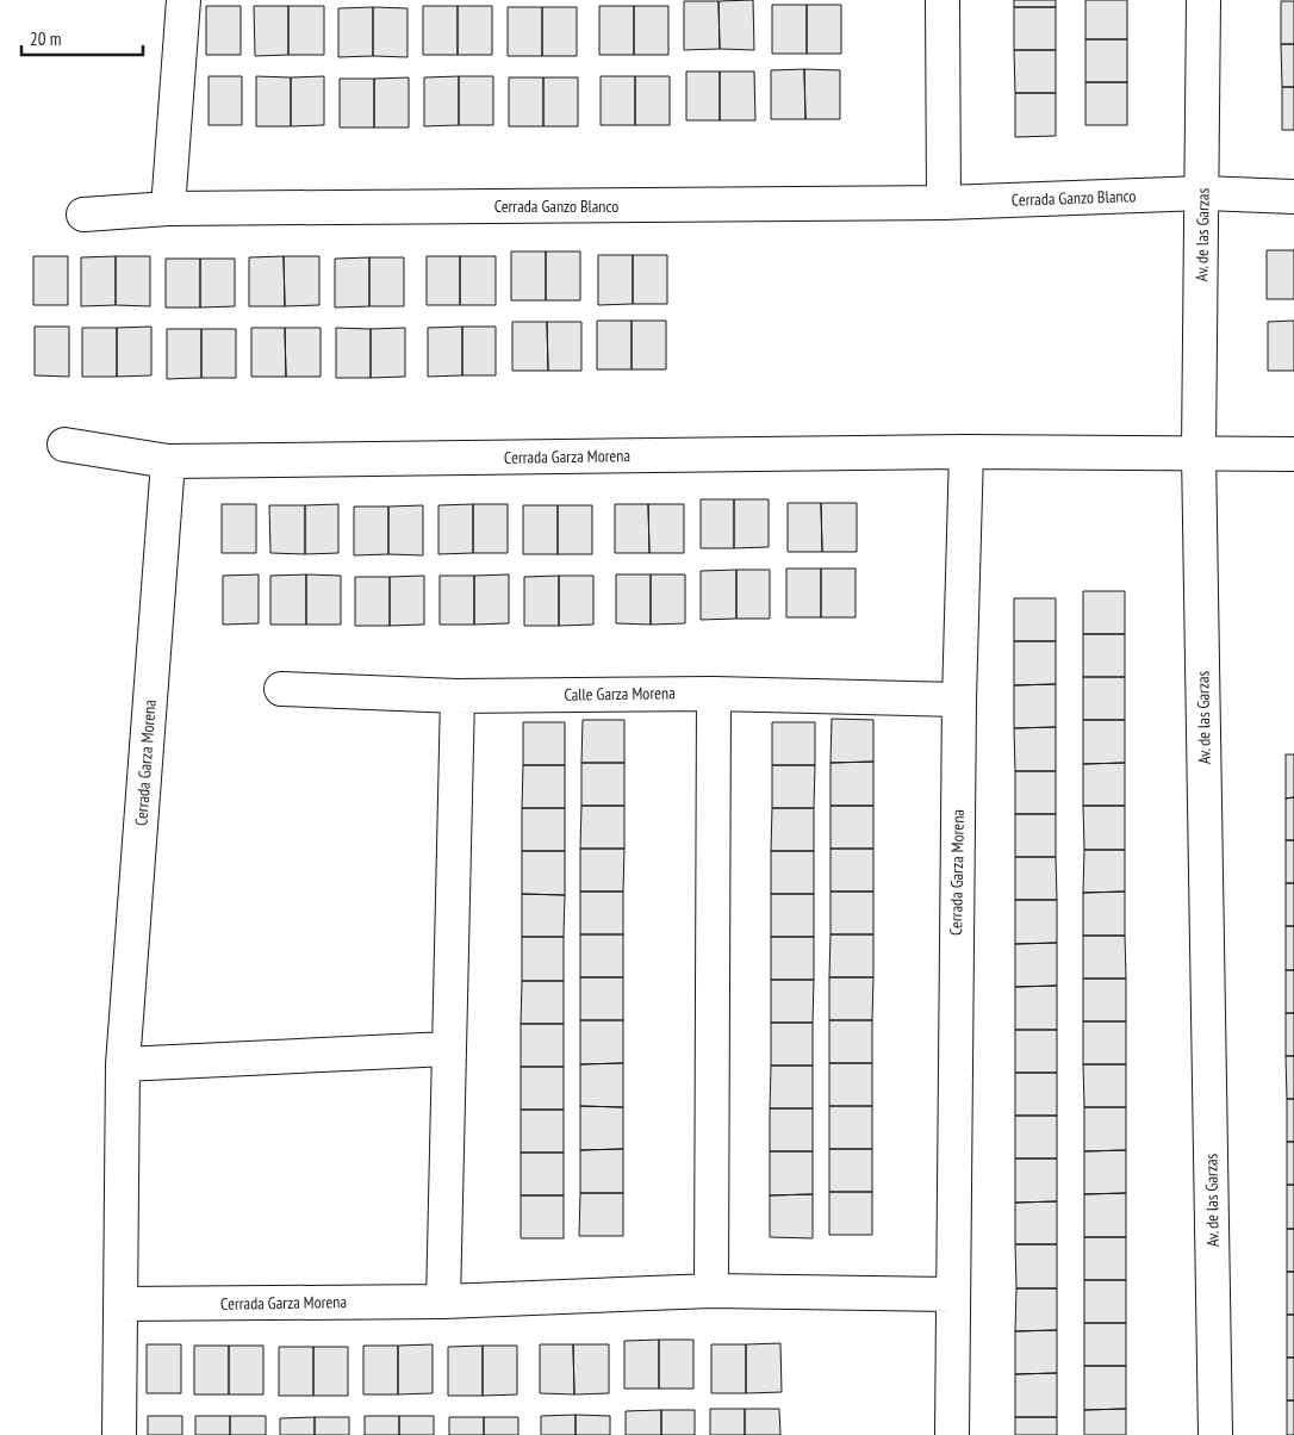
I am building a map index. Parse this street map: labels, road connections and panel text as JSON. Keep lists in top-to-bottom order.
{
  "streets": {
    "street": [
      "Cerrada Ganzo Blanco",
      "Av. de las Garzas",
      "Cerrada Garza Morena",
      "Calle Garza Morena"
    ]
  },
  "crossings": [
    ["Cerrada Ganzo Blanco", "Av. de las Garzas"],
    ["Av. de las Garzas", "Cerrada Garza Morena"],
    ["Cerrada Garza Morena", "Calle Garza Morena"]
  ],
  "scale_bar": "20 m"
}
